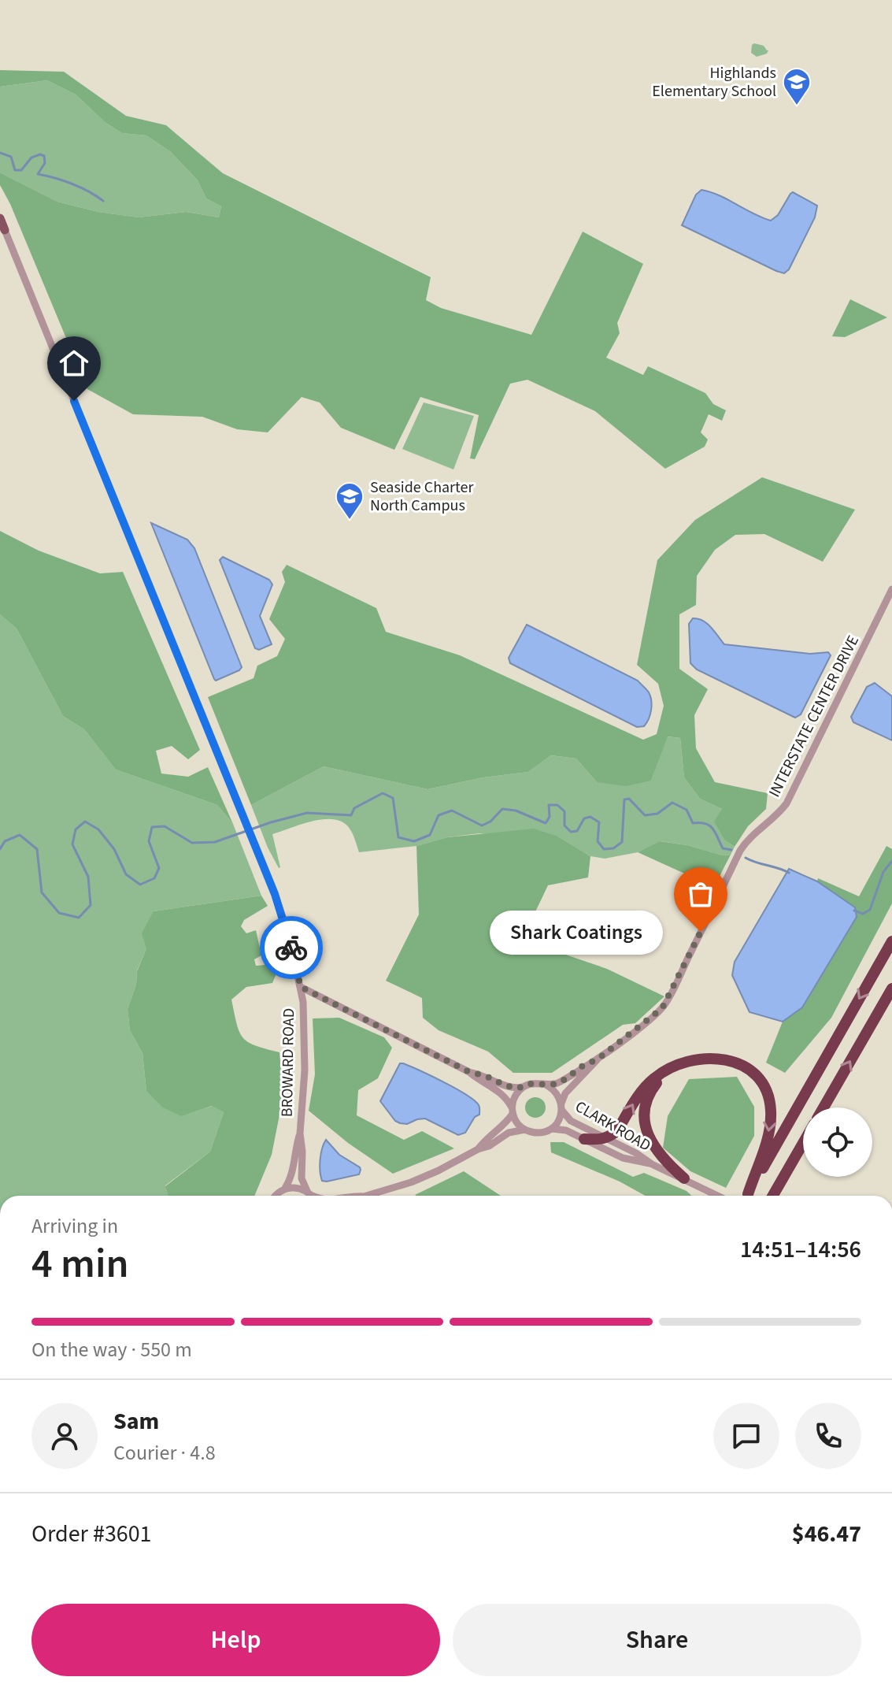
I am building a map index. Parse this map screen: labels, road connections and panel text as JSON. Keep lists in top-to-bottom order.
{
  "streets": {
    "main road": ["BROWARD ROAD"],
    "street": ["INTERSTATE CENTER DRIVE", "CLARK ROAD"]
  },
  "crossings": [
    ["INTERSTATE CENTER DRIVE", "CLARK ROAD"]
  ],
  "places": {
    "school or university": ["Highlands Elementary School", "Seaside Charter North Campus"],
    "other": ["Shark Coatings"]
  },
  "page": {
    "bubble": "Shark Coatings",
    "heading": ["4 min", "Arriving in", "14:51–14:56"],
    "panel": [
      "Sam",
      "Courier · 4.8",
      "Order #3601",
      "$46.47"
    ],
    "bar": "On the way · 550 m",
    "buttons": ["Help", "Share"]
  }
}
